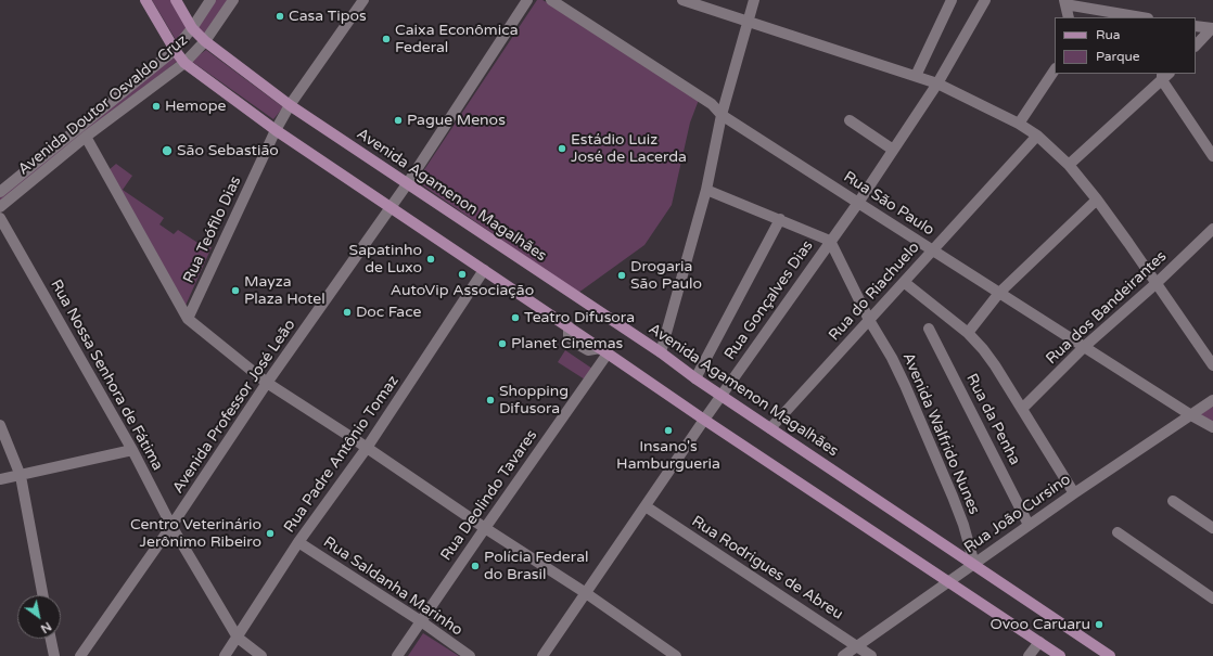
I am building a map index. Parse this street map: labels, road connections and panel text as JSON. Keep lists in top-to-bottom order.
{
  "streets": {
    "main road": ["Avenida Agamenon Magalhães"],
    "street": [
      "Avenida Doutor Osvaldo Cruz",
      "Rua São Paulo",
      "Rua Teófilo Dias",
      "Rua do Riachuelo",
      "Rua Gonçalves Dias",
      "Rua dos Bandeirantes",
      "Rua Nossa Senhora de Fátima",
      "Avenida Professor José Leão",
      "Rua da Penha",
      "Avenida Walfrido Nunes",
      "Rua Padre Antônio Tomaz",
      "Rua Deolindo Tavares",
      "Rua João Cursino",
      "Rua Rodrigues de Abreu",
      "Rua Saldanha Marinho"
    ]
  },
  "crossings": [
    ["Avenida Doutor Osvaldo Cruz", "Avenida Agamenon Magalhães"],
    ["Avenida Agamenon Magalhães", "Rua Teófilo Dias"],
    ["Avenida Agamenon Magalhães", "Rua do Riachuelo"],
    ["Avenida Agamenon Magalhães", "Rua Gonçalves Dias"],
    ["Avenida Agamenon Magalhães", "Avenida Professor José Leão"],
    ["Avenida Agamenon Magalhães", "Avenida Walfrido Nunes"],
    ["Avenida Agamenon Magalhães", "Rua João Cursino"],
    ["Rua São Paulo", "Rua do Riachuelo"],
    ["Rua São Paulo", "Rua Gonçalves Dias"],
    ["Rua São Paulo", "Rua dos Bandeirantes"],
    ["Rua São Paulo", "Rua João Cursino"],
    ["Rua do Riachuelo", "Avenida Walfrido Nunes"],
    ["Rua Gonçalves Dias", "Avenida Walfrido Nunes"],
    ["Rua Gonçalves Dias", "Rua Rodrigues de Abreu"],
    ["Rua Nossa Senhora de Fátima", "Avenida Professor José Leão"],
    ["Rua Nossa Senhora de Fátima", "Rua Padre Antônio Tomaz"],
    ["Rua da Penha", "Rua João Cursino"],
    ["Avenida Walfrido Nunes", "Rua João Cursino"],
    ["Rua Padre Antônio Tomaz", "Rua Saldanha Marinho"],
    ["Rua Deolindo Tavares", "Rua Saldanha Marinho"],
    ["Rua João Cursino", "Rua Rodrigues de Abreu"]
  ],
  "places": [
    "Casa Tipos",
    "Caixa Econômica Federal",
    "Hemope",
    "Pague Menos",
    "Estádio Luiz José de Lacerda",
    "São Sebastião",
    "Sapatinho de Luxo",
    "AutoVip Associação",
    "Drogaria São Paulo",
    "Mayza Plaza Hotel",
    "Doc Face",
    "Teatro Difusora",
    "Planet Cinemas",
    "Shopping Difusora",
    "Insano's Hamburgueria",
    "Centro Veterinário Jerônimo Ribeiro",
    "Polícia Federal do Brasil",
    "Ovoo Caruaru"
  ],
  "legend": ["Rua", "Parque"],
  "north": "bottom right"
}
